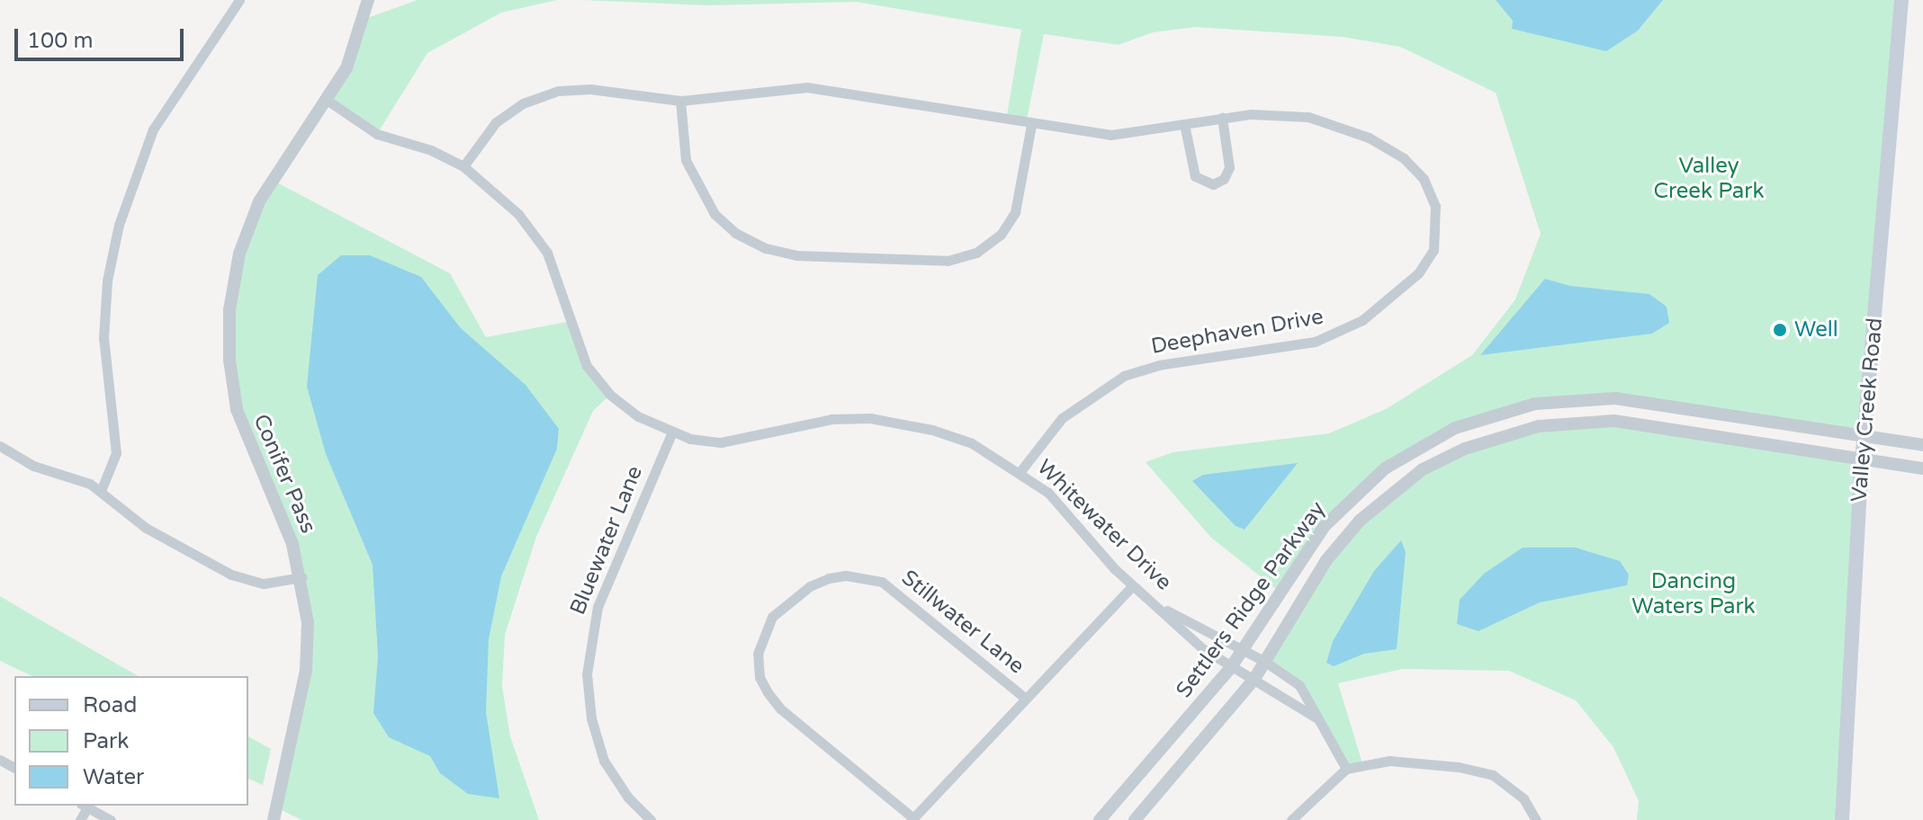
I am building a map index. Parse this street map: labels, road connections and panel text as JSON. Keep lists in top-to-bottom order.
{
  "streets": {
    "main road": ["Valley Creek Road"],
    "street": [
      "Deephaven Drive",
      "Conifer Pass",
      "Whitewater Drive",
      "Bluewater Lane",
      "Settlers Ridge Parkway",
      "Stillwater Lane"
    ]
  },
  "crossings": [
    ["Deephaven Drive", "Whitewater Drive"],
    ["Valley Creek Road", "Settlers Ridge Parkway"],
    ["Conifer Pass", "Whitewater Drive"],
    ["Whitewater Drive", "Bluewater Lane"],
    ["Whitewater Drive", "Settlers Ridge Parkway"]
  ],
  "parks": ["Valley Creek Park", "Dancing Waters Park"],
  "places": ["Well"],
  "legend": ["Road", "Park", "Water"],
  "scale_bar": "100 m"
}
